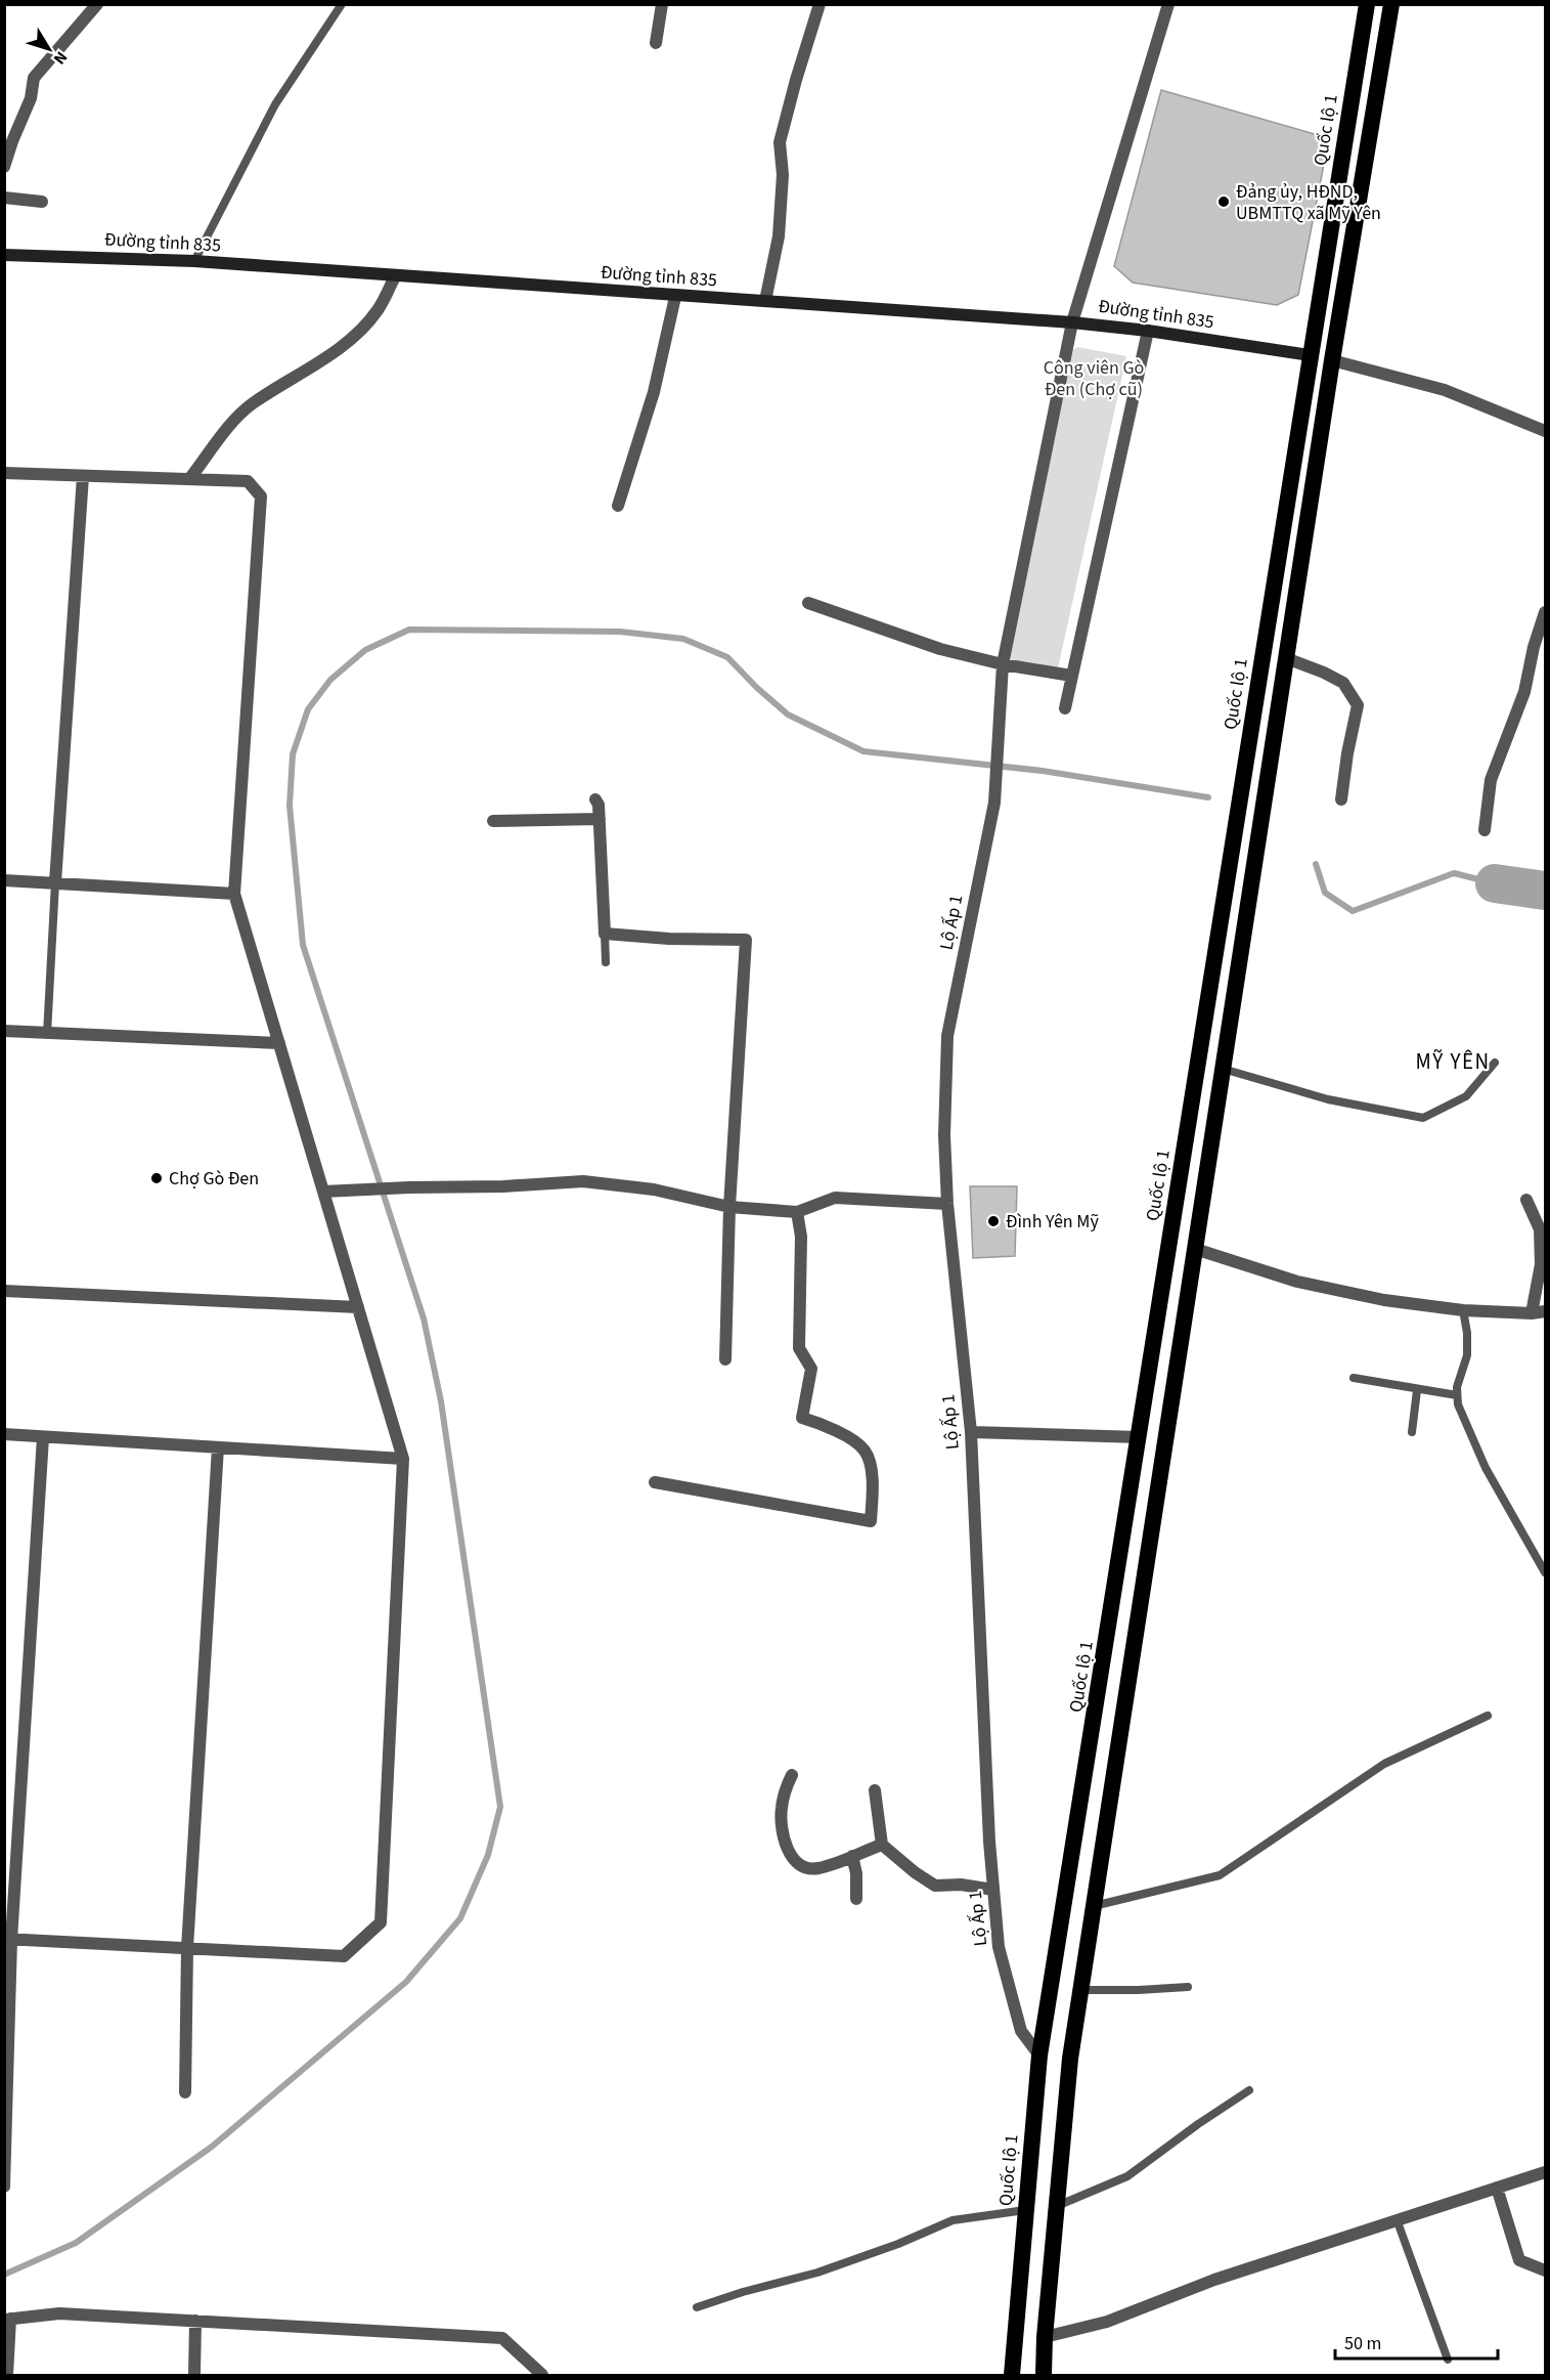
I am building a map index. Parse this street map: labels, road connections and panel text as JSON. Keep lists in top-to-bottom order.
{
  "streets": {
    "highway": ["Quốc lộ 1"],
    "main road": ["Đường tỉnh 835"],
    "street": ["Lộ Ấp 1"]
  },
  "crossings": [
    ["Quốc lộ 1", "Đường tỉnh 835"],
    ["Quốc lộ 1", "Lộ Ấp 1"],
    ["Đường tỉnh 835", "Lộ Ấp 1"]
  ],
  "districts": ["MỸ YÊN"],
  "parks": ["Công viên Gò Đen (Chợ cũ)"],
  "places": ["Đảng ủy, HĐND, UBMTTQ xã Mỹ Yên", "Chợ Gò Đen", "Đình Yên Mỹ"],
  "scale_bar": "50 m",
  "north": "bottom right"
}
